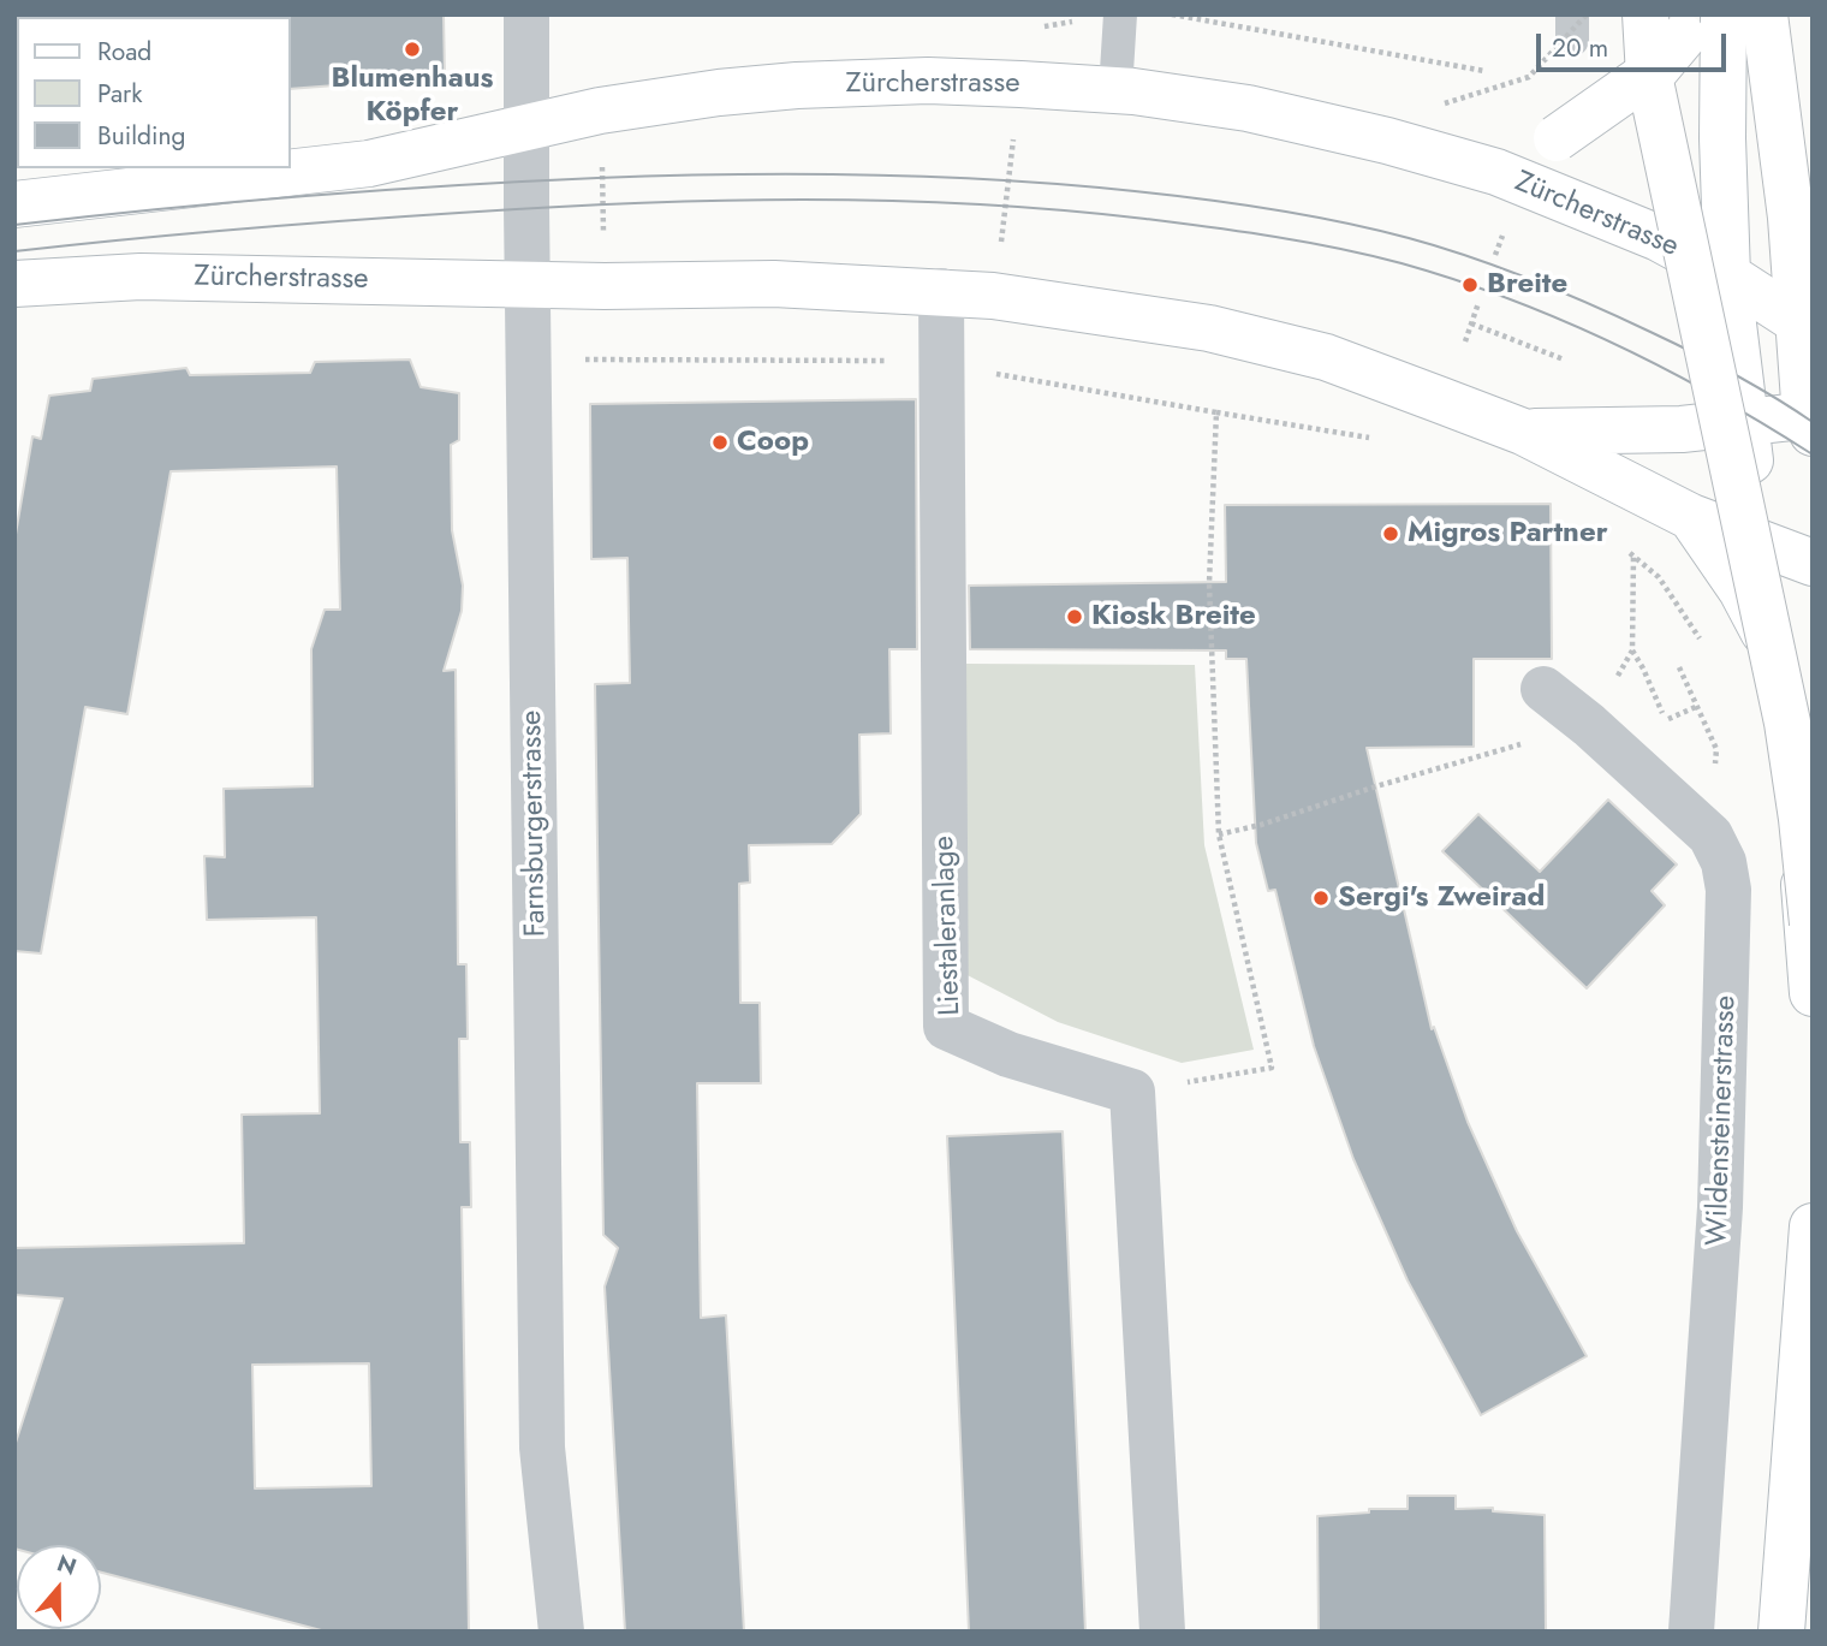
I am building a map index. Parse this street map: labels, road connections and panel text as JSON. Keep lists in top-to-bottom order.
{
  "streets": {
    "main road": ["Zürcherstrasse"],
    "street": ["Farnsburgerstrasse", "Liestaleranlage", "Wildensteinerstrasse"]
  },
  "crossings": [
    ["Zürcherstrasse", "Farnsburgerstrasse"],
    ["Zürcherstrasse", "Liestaleranlage"]
  ],
  "places": [
    "Blumenhaus Köpfer",
    "Breite",
    "Coop",
    "Migros Partner",
    "Kiosk Breite",
    "Sergi's Zweirad"
  ],
  "legend": ["Road", "Park", "Building"],
  "scale_bar": "20 m",
  "north": "top"
}
